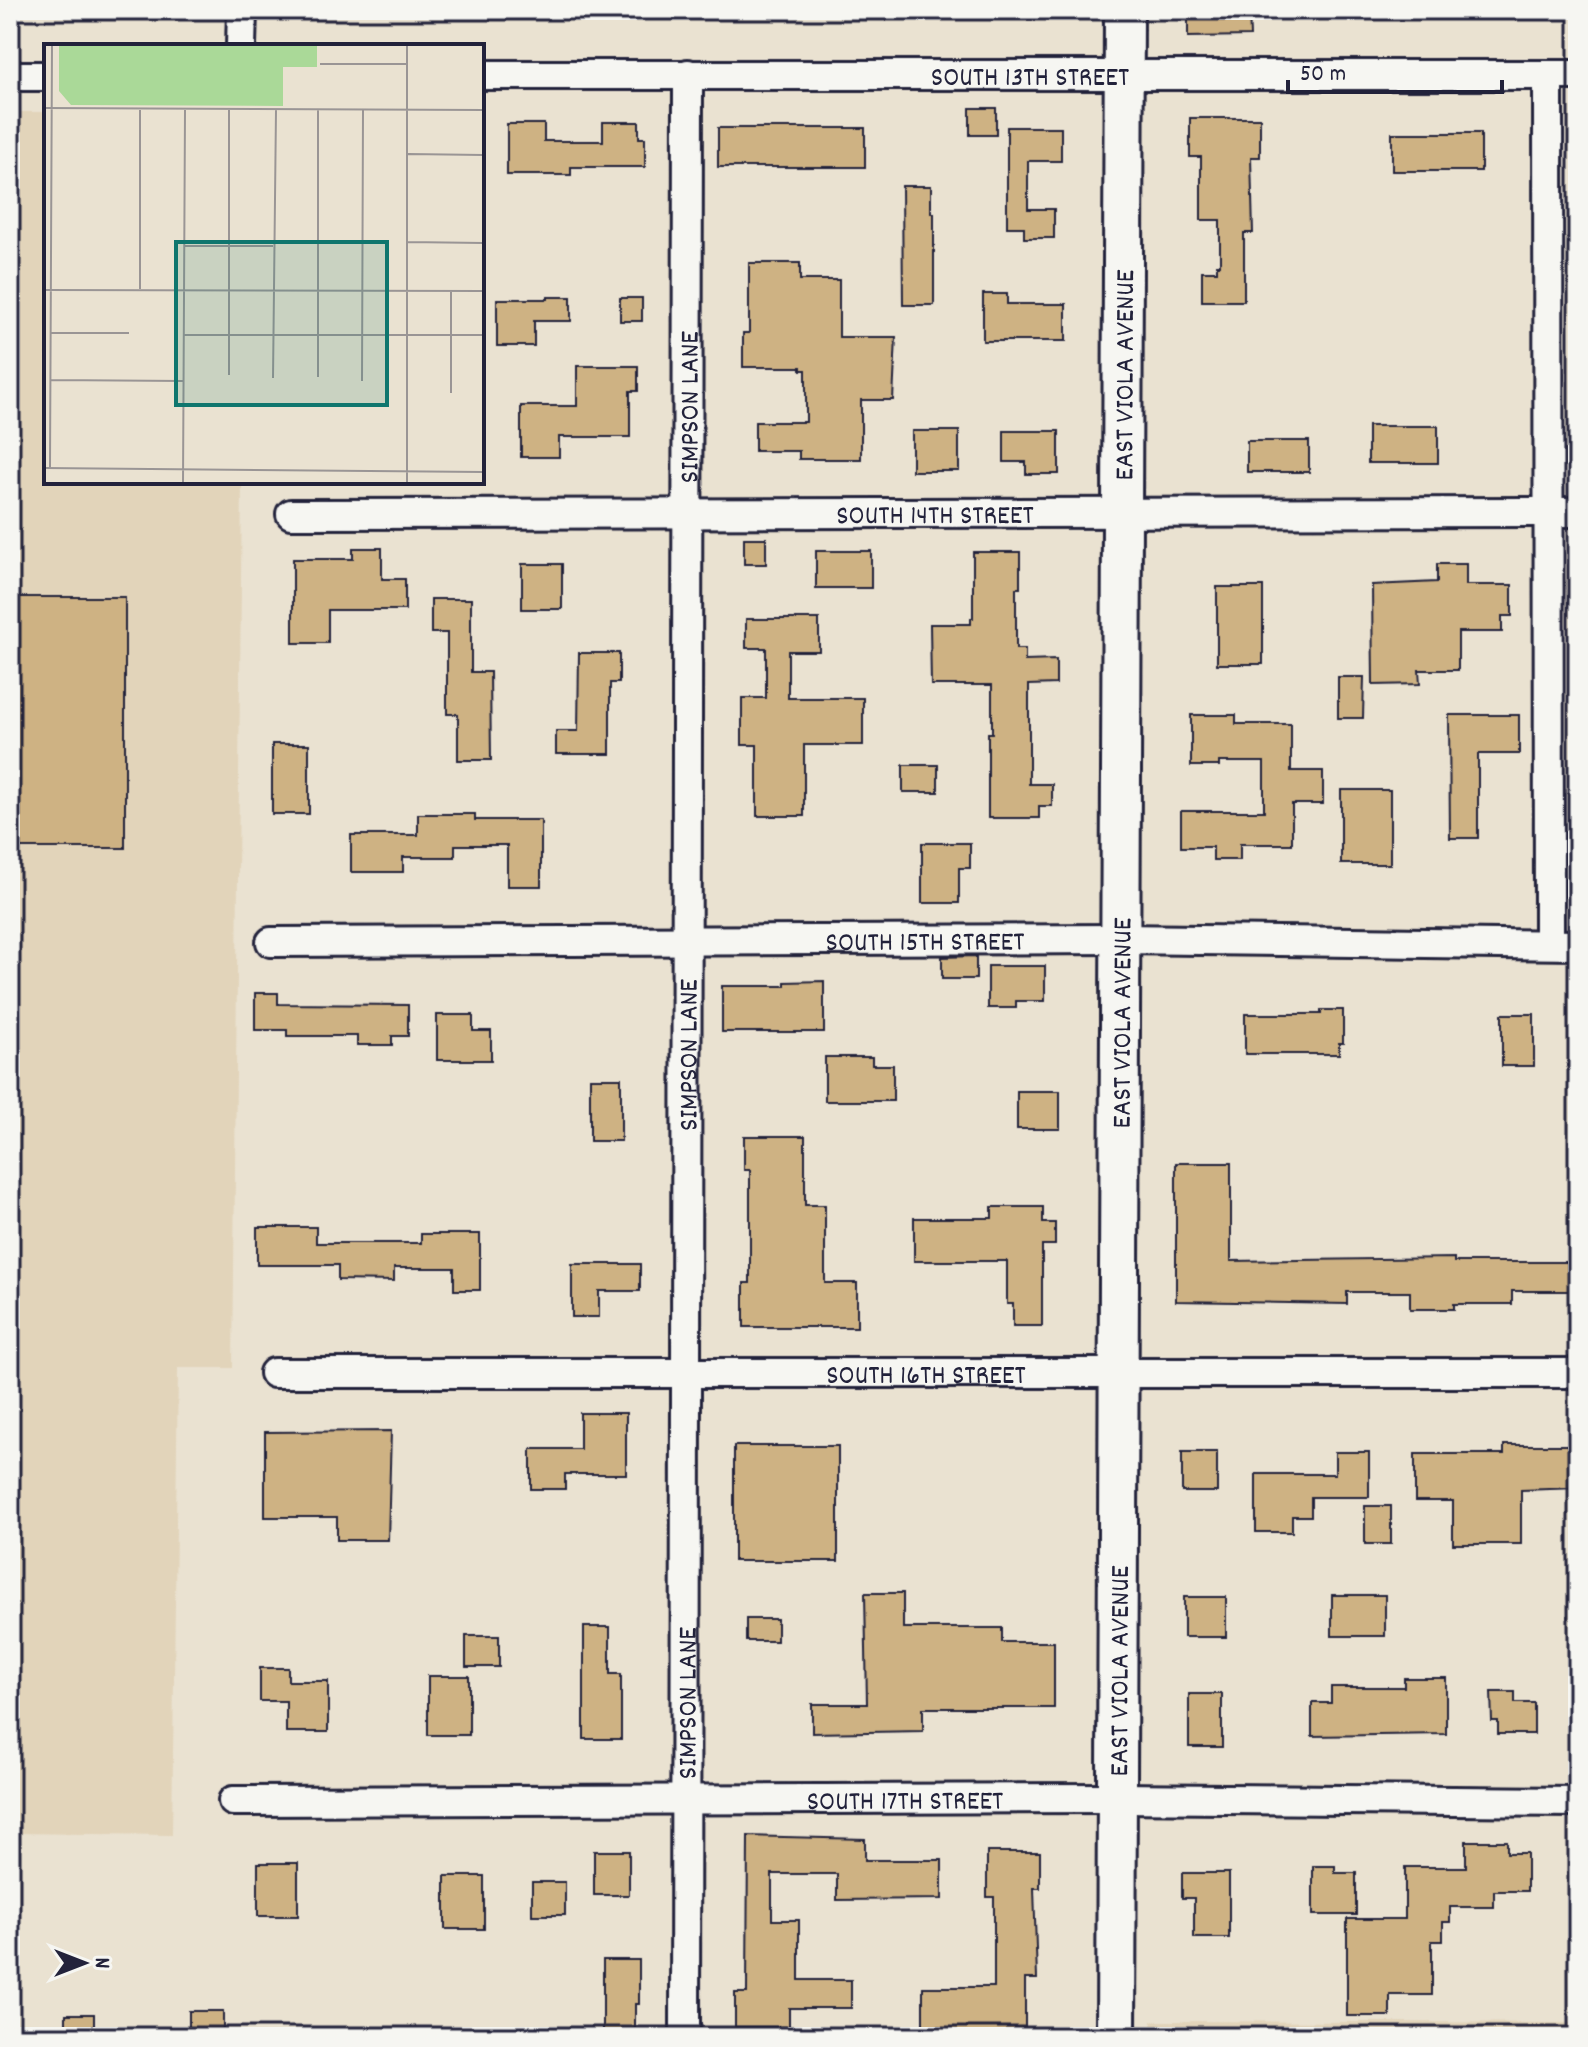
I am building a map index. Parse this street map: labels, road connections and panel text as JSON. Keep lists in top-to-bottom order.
{
  "streets": {
    "street": [
      "SOUTH 13TH STREET",
      "EAST VIOLA AVENUE",
      "SIMPSON LANE",
      "SOUTH 14TH STREET",
      "SOUTH 15TH STREET",
      "SOUTH 16TH STREET",
      "SOUTH 17TH STREET"
    ]
  },
  "crossings": [
    ["SOUTH 13TH STREET", "EAST VIOLA AVENUE"],
    ["SOUTH 13TH STREET", "SIMPSON LANE"],
    ["EAST VIOLA AVENUE", "SOUTH 14TH STREET"],
    ["EAST VIOLA AVENUE", "SOUTH 15TH STREET"],
    ["EAST VIOLA AVENUE", "SOUTH 16TH STREET"],
    ["EAST VIOLA AVENUE", "SOUTH 17TH STREET"],
    ["SIMPSON LANE", "SOUTH 14TH STREET"],
    ["SIMPSON LANE", "SOUTH 15TH STREET"],
    ["SIMPSON LANE", "SOUTH 16TH STREET"],
    ["SIMPSON LANE", "SOUTH 17TH STREET"]
  ],
  "scale_bar": "50 m",
  "north": "right"
}
